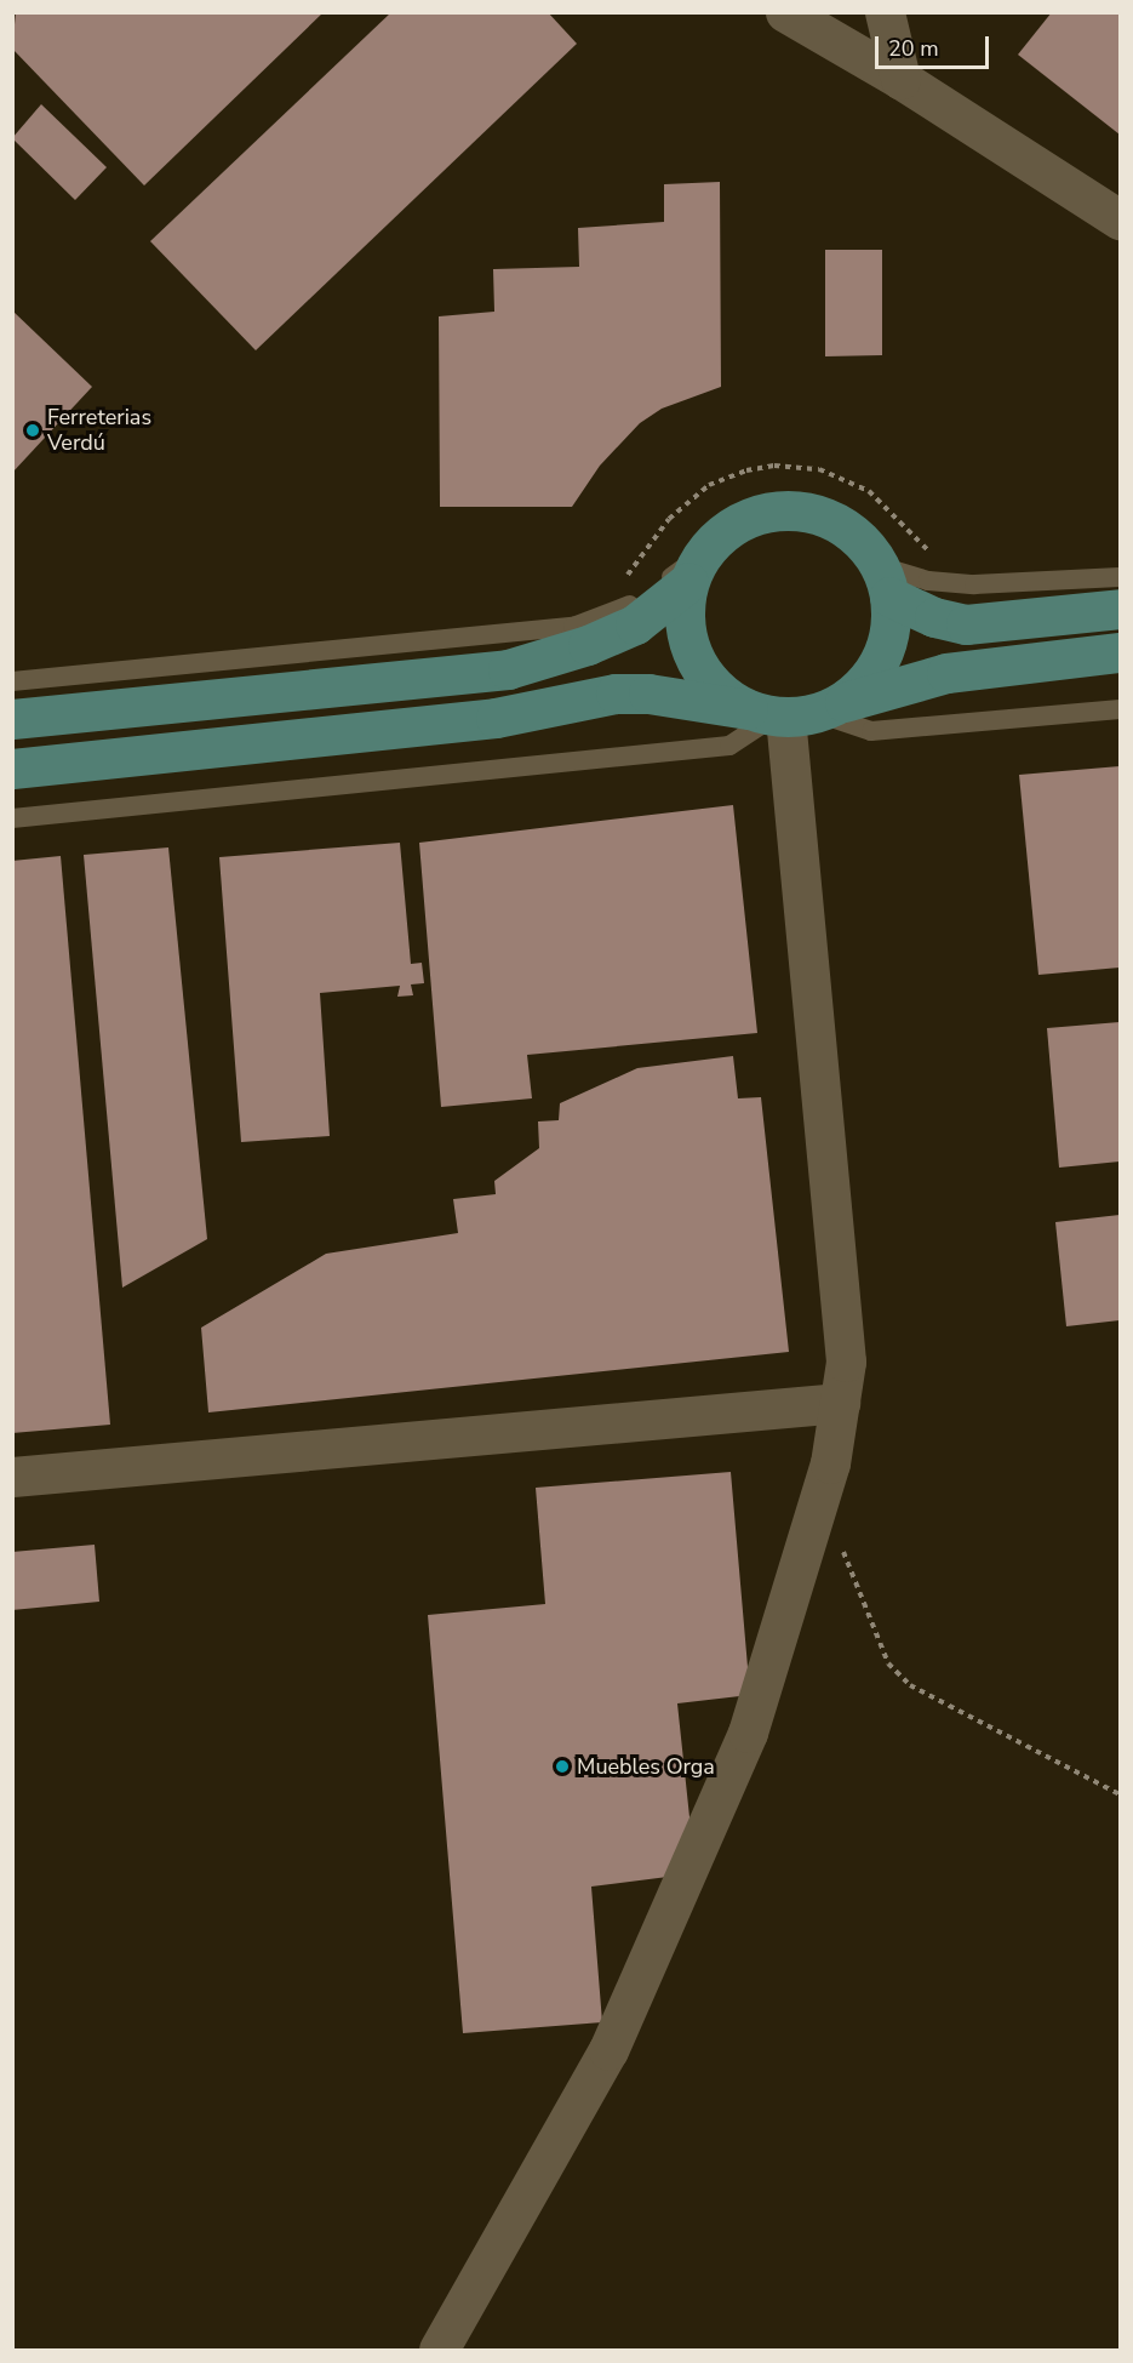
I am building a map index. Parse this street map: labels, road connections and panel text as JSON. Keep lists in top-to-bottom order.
{
  "places": ["Ferreterias Verdú", "Muebles Orga"],
  "scale_bar": "20 m"
}
